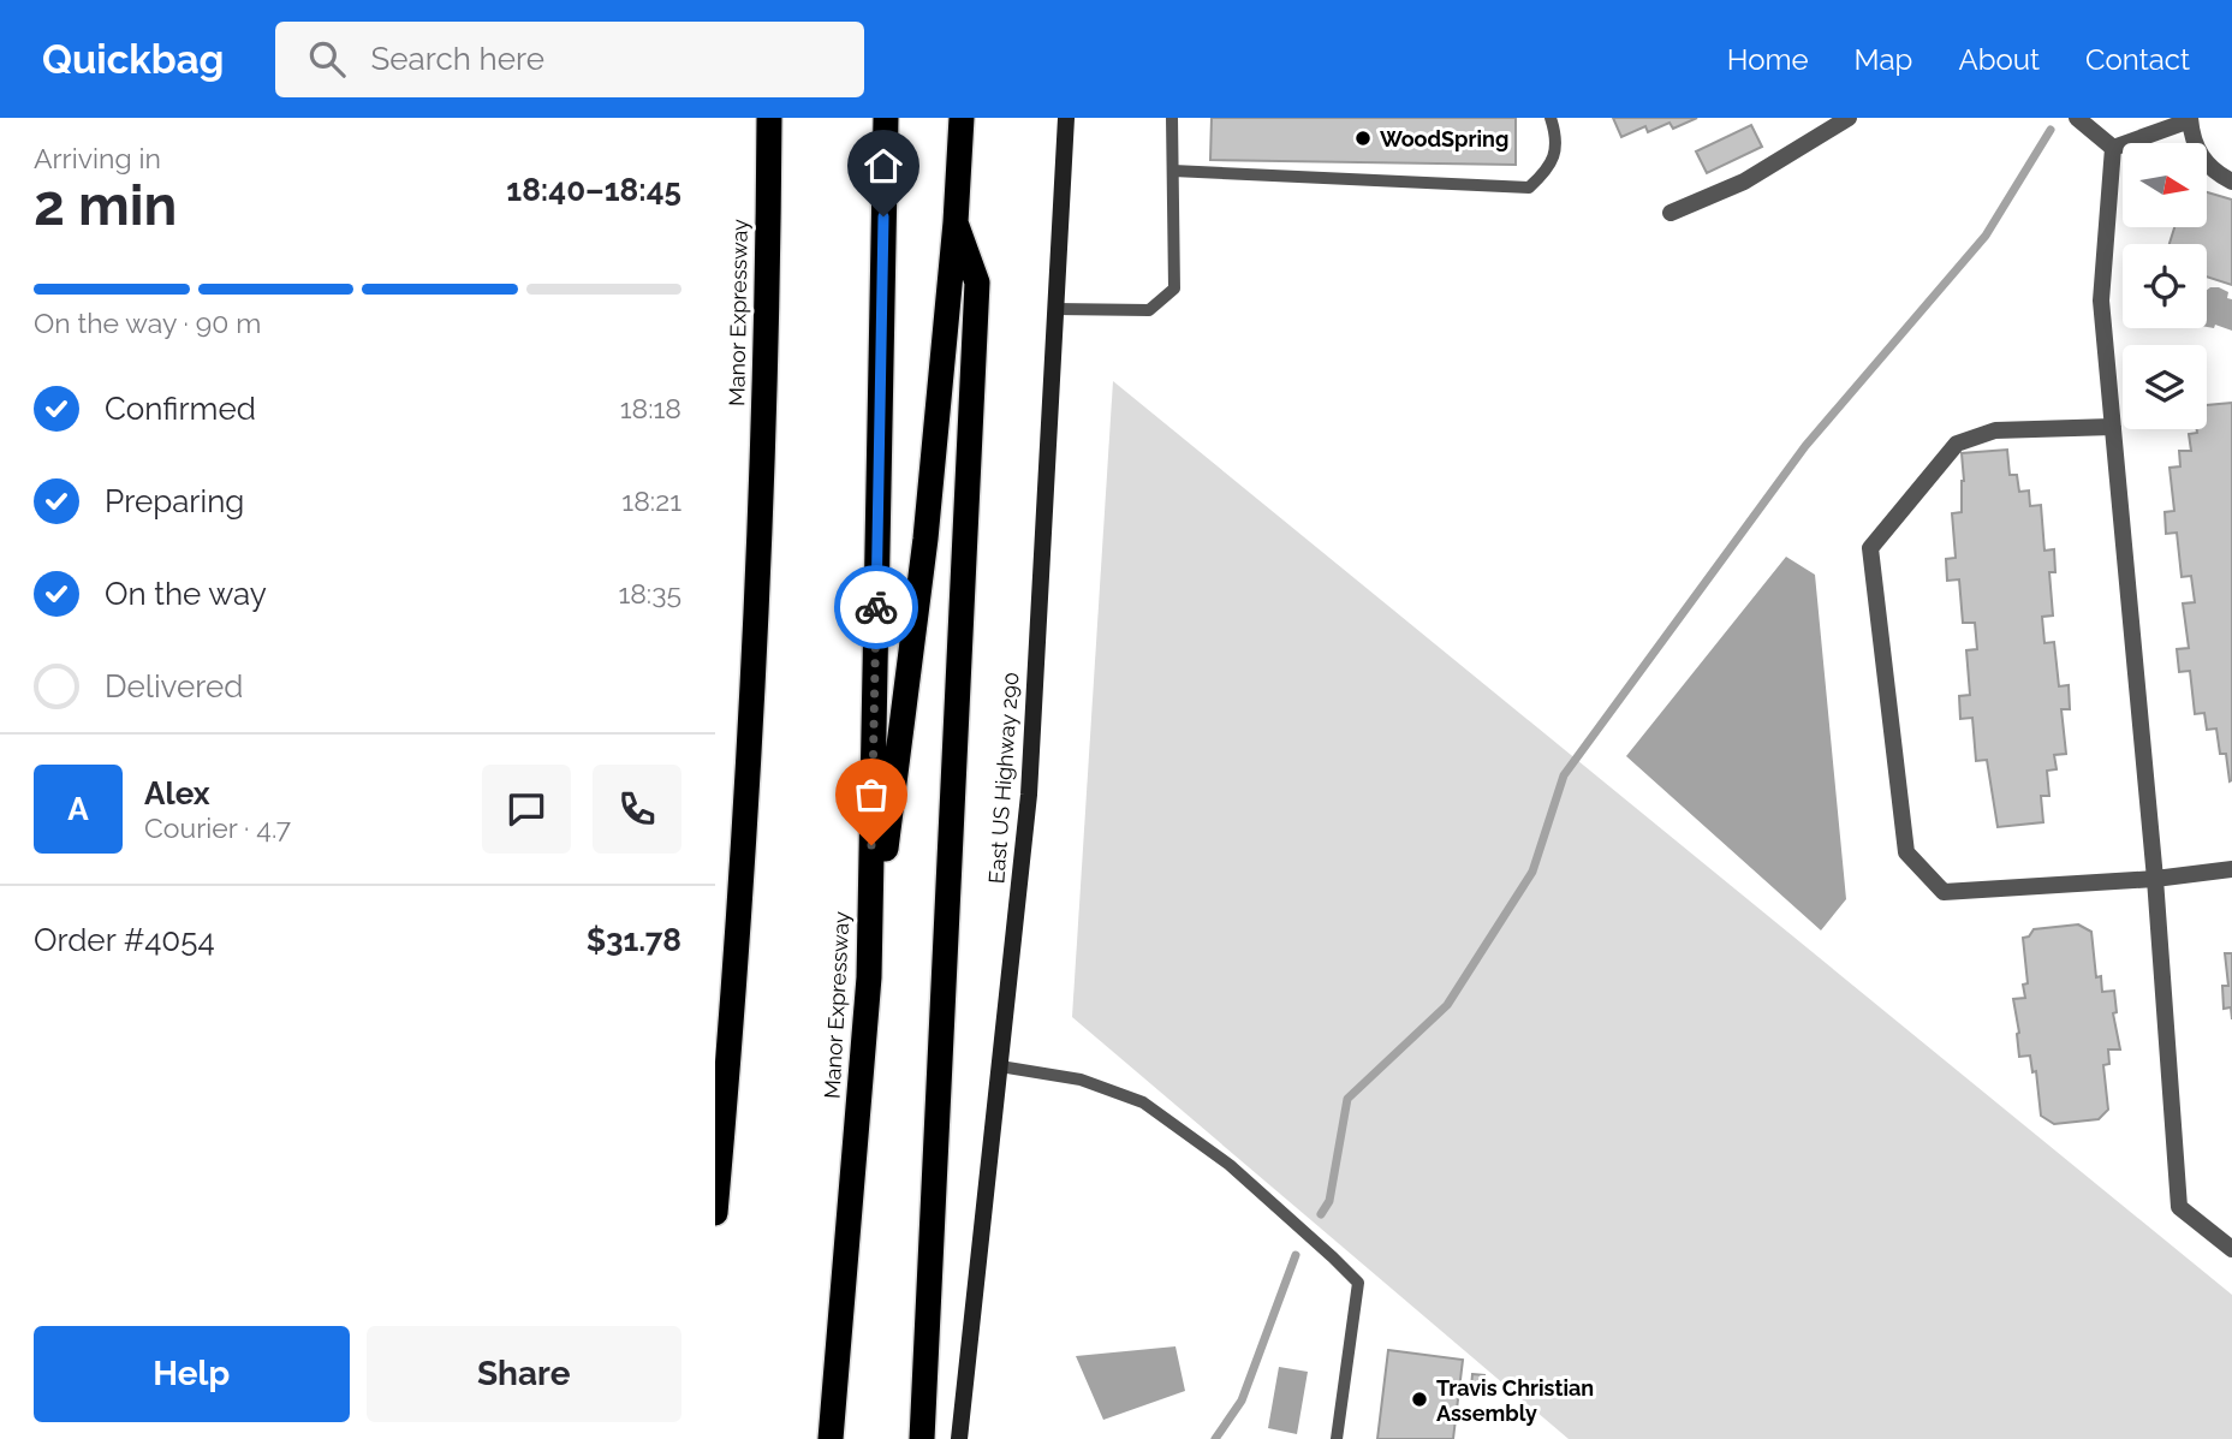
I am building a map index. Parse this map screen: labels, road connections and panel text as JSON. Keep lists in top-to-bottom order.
{
  "streets": {
    "highway": ["Manor Expressway"],
    "main road": ["East US Highway 290"]
  },
  "places": ["WoodSpring", "Travis Christian Assembly"],
  "north": "right",
  "page": {
    "header": "Quickbag",
    "search": "Search here",
    "nav": [
      "Home",
      "Map",
      "About",
      "Contact"
    ],
    "heading": ["2 min", "Arriving in", "18:40–18:45"],
    "panel": [
      "Alex",
      "Courier · 4.7",
      "Order #4054",
      "$31.78"
    ],
    "bar": "On the way · 90 m",
    "list": [
      ["Confirmed", "18:18"],
      ["Preparing", "18:21"],
      ["On the way", "18:35"],
      "Delivered"
    ],
    "round": "A",
    "buttons": ["Help", "Share"]
  }
}
